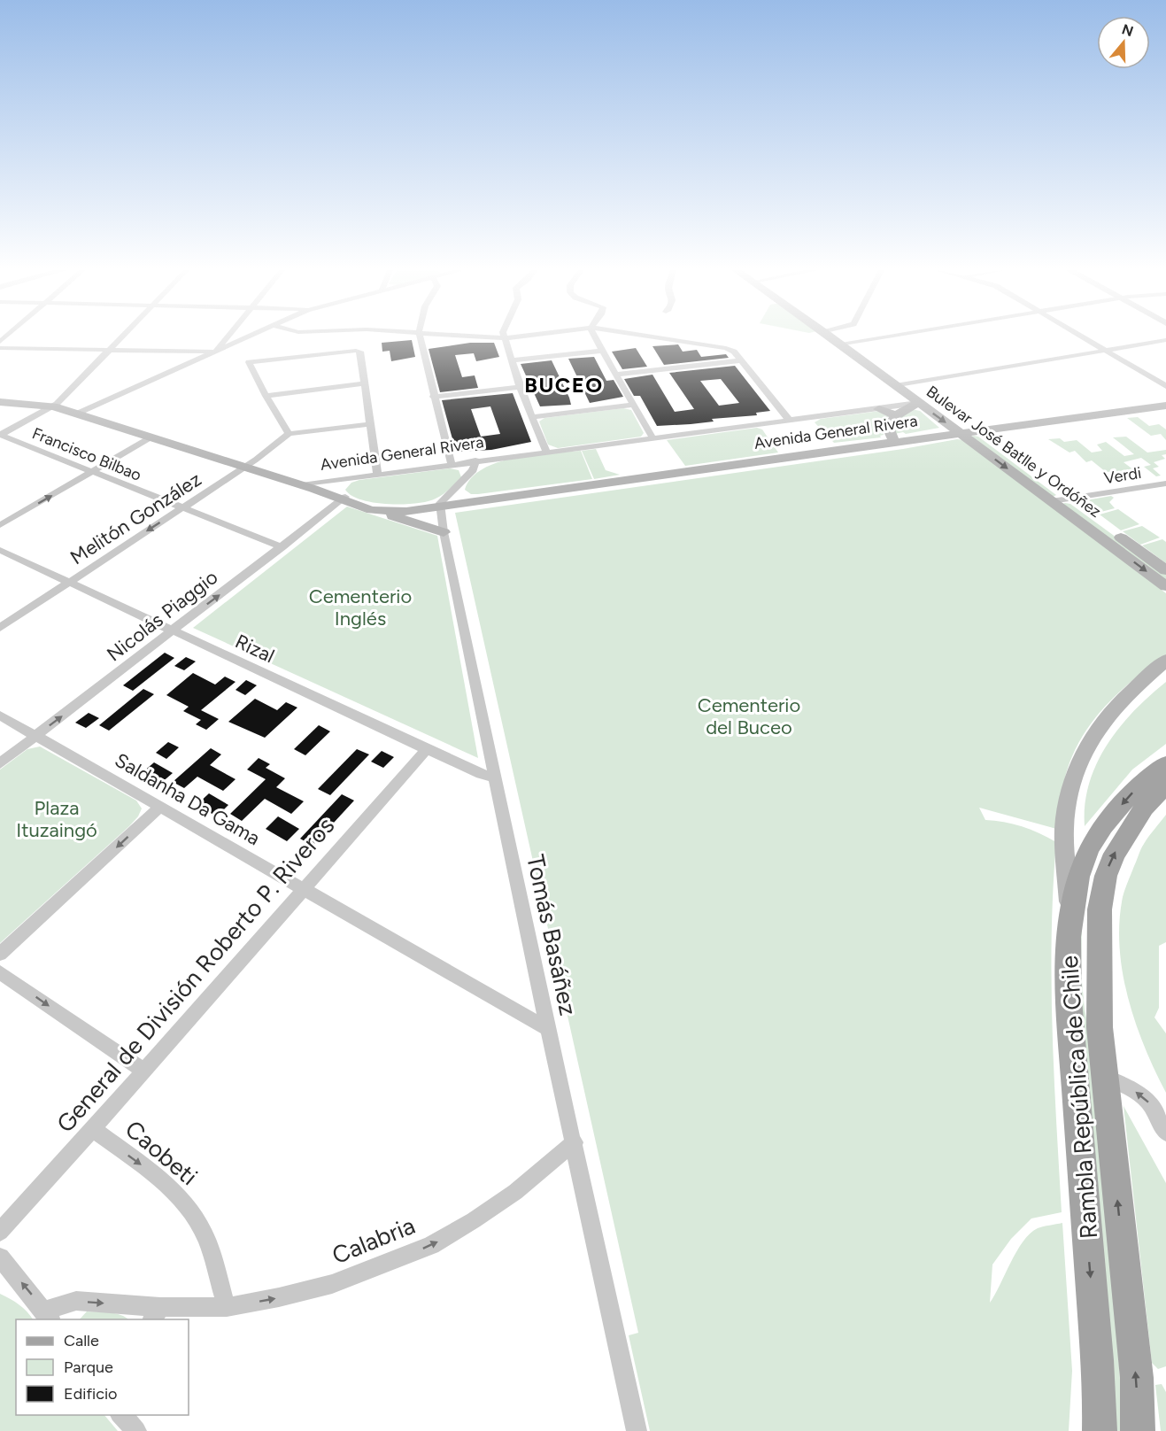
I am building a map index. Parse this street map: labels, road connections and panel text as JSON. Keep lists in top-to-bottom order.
{
  "streets": {
    "main road": ["Avenida General Rivera", "Bulevar José Batlle y Ordóñez", "Rambla República de Chile"],
    "street": [
      "Francisco Bilbao",
      "Verdi",
      "Melitón González",
      "Nicolás Piaggio",
      "Rizal",
      "Saldanha Da Gama",
      "Tomás Basáñez",
      "General de División Roberto P. Riveros",
      "Caobeti",
      "Calabria"
    ]
  },
  "crossings": [
    ["Avenida General Rivera", "Bulevar José Batlle y Ordóñez"],
    ["Avenida General Rivera", "Melitón González"],
    ["Avenida General Rivera", "Nicolás Piaggio"],
    ["Avenida General Rivera", "Tomás Basáñez"],
    ["Bulevar José Batlle y Ordóñez", "Verdi"],
    ["Francisco Bilbao", "Melitón González"],
    ["Francisco Bilbao", "Nicolás Piaggio"],
    ["Melitón González", "Rizal"],
    ["Nicolás Piaggio", "Rizal"],
    ["Nicolás Piaggio", "Saldanha Da Gama"],
    ["Rizal", "Tomás Basáñez"],
    ["Rizal", "General de División Roberto P. Riveros"],
    ["Saldanha Da Gama", "Tomás Basáñez"],
    ["Saldanha Da Gama", "General de División Roberto P. Riveros"],
    ["Tomás Basáñez", "Calabria"],
    ["General de División Roberto P. Riveros", "Caobeti"],
    ["Caobeti", "Calabria"]
  ],
  "one_way": ["Nicolás Piaggio", "Caobeti", "Calabria"],
  "districts": ["BUCEO"],
  "parks": ["Cementerio Inglés", "Cementerio del Buceo", "Plaza Ituzaingó"],
  "legend": ["Calle", "Parque", "Edificio"],
  "north": "top"
}
